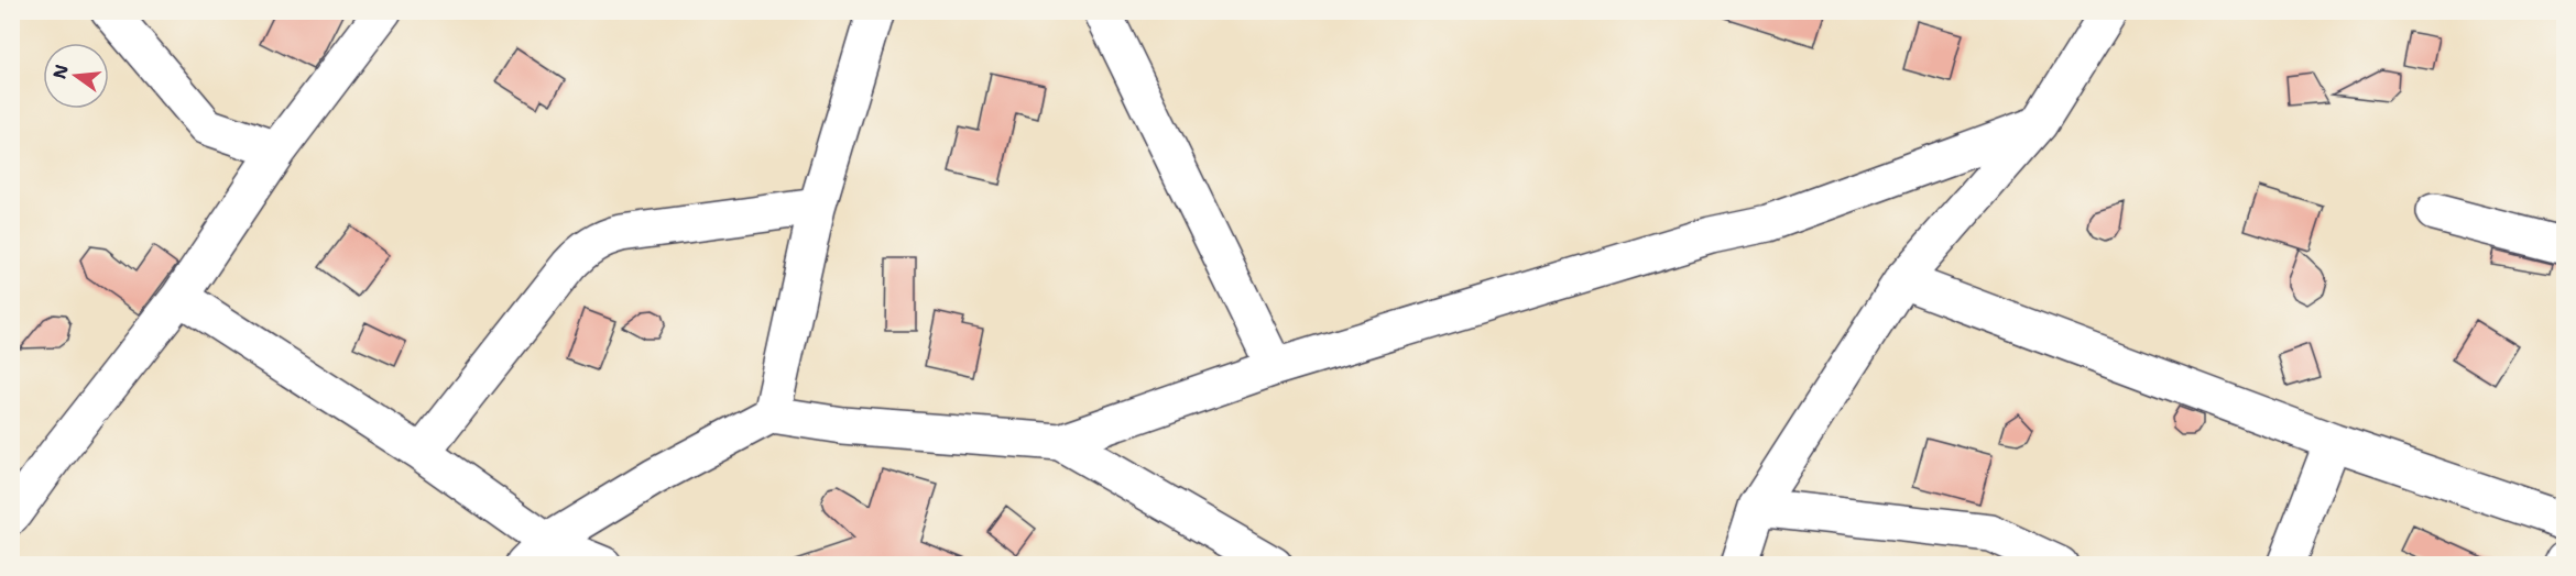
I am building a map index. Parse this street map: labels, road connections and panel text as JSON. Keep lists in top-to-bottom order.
{
  "north": "left"
}
